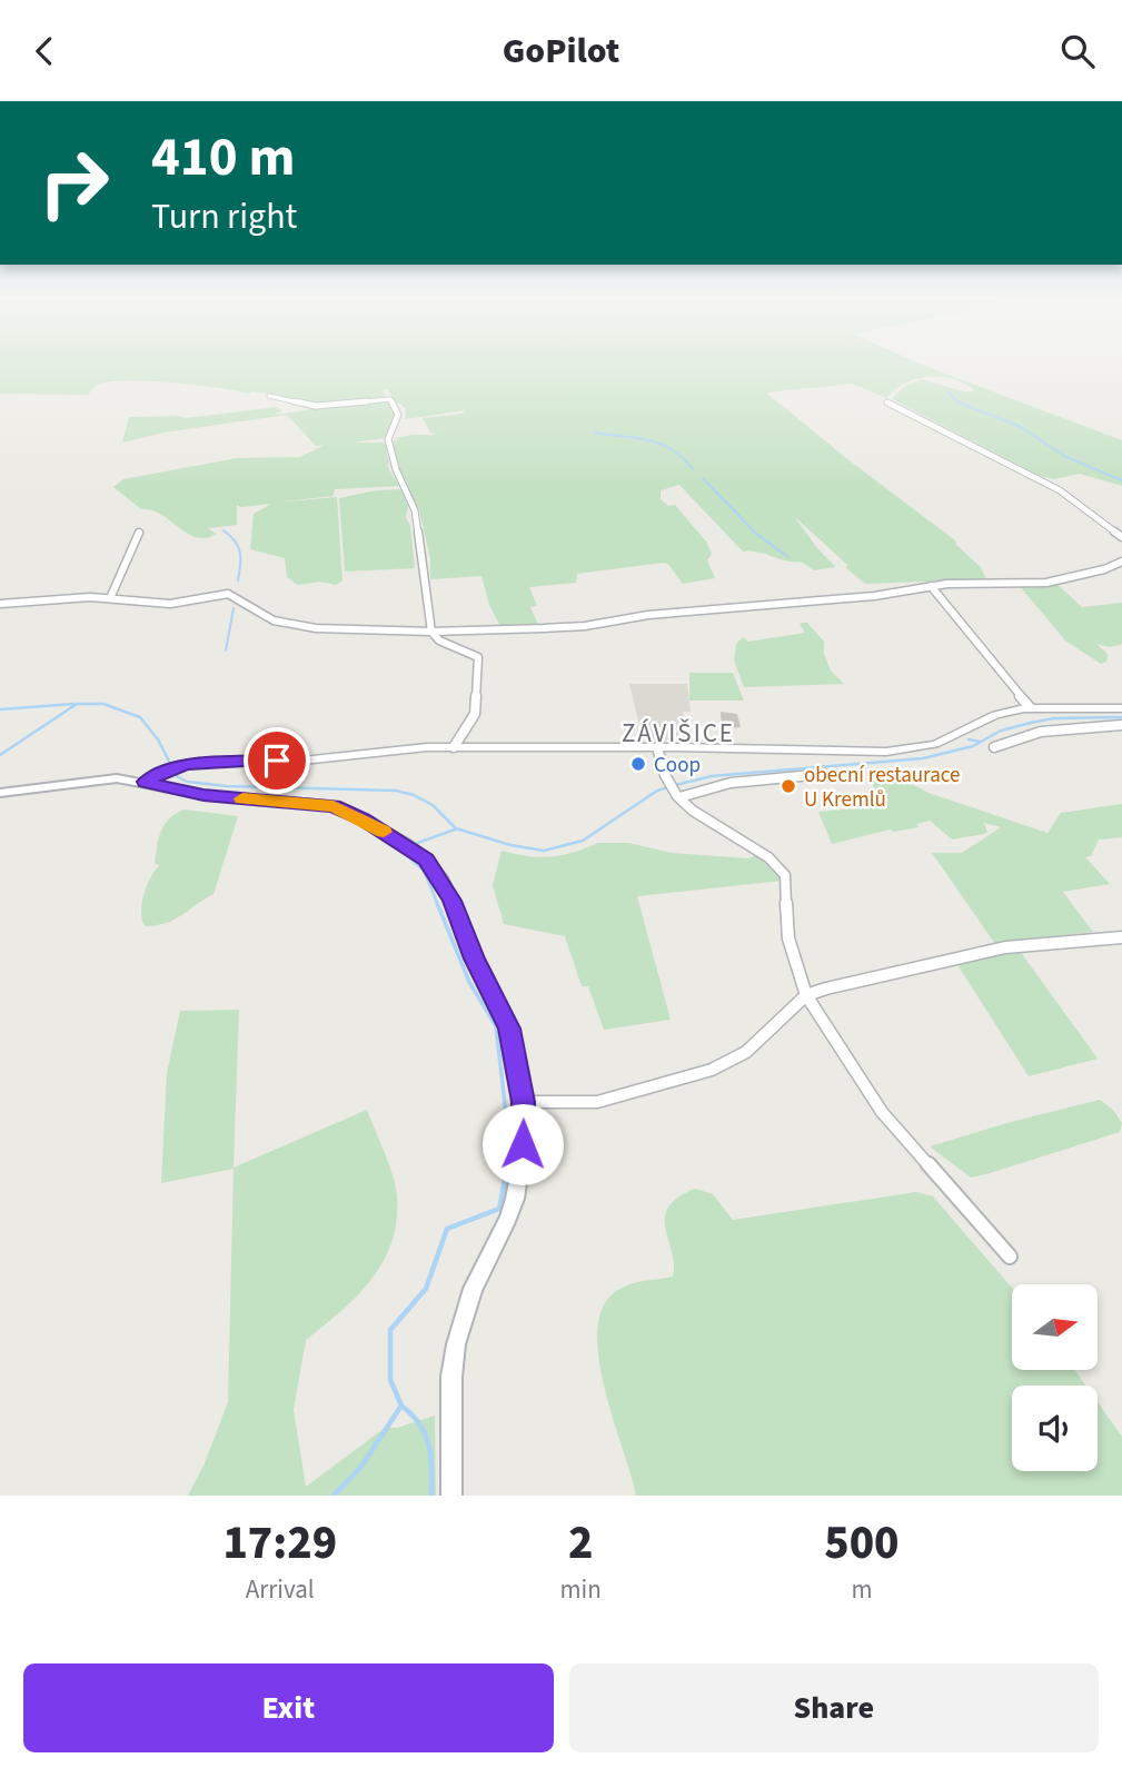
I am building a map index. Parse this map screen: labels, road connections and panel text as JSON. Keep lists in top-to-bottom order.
{
  "districts": ["ZÁVIŠICE"],
  "places": ["Coop", "obecní restaurace U Kremlů"],
  "north": "right",
  "page": {
    "header": "GoPilot",
    "turn": ["410 m", "Turn right"],
    "eta": [
      "17:29",
      "Arrival",
      "2",
      "min",
      "500",
      "m"
    ],
    "buttons": ["Exit", "Share"]
  }
}
